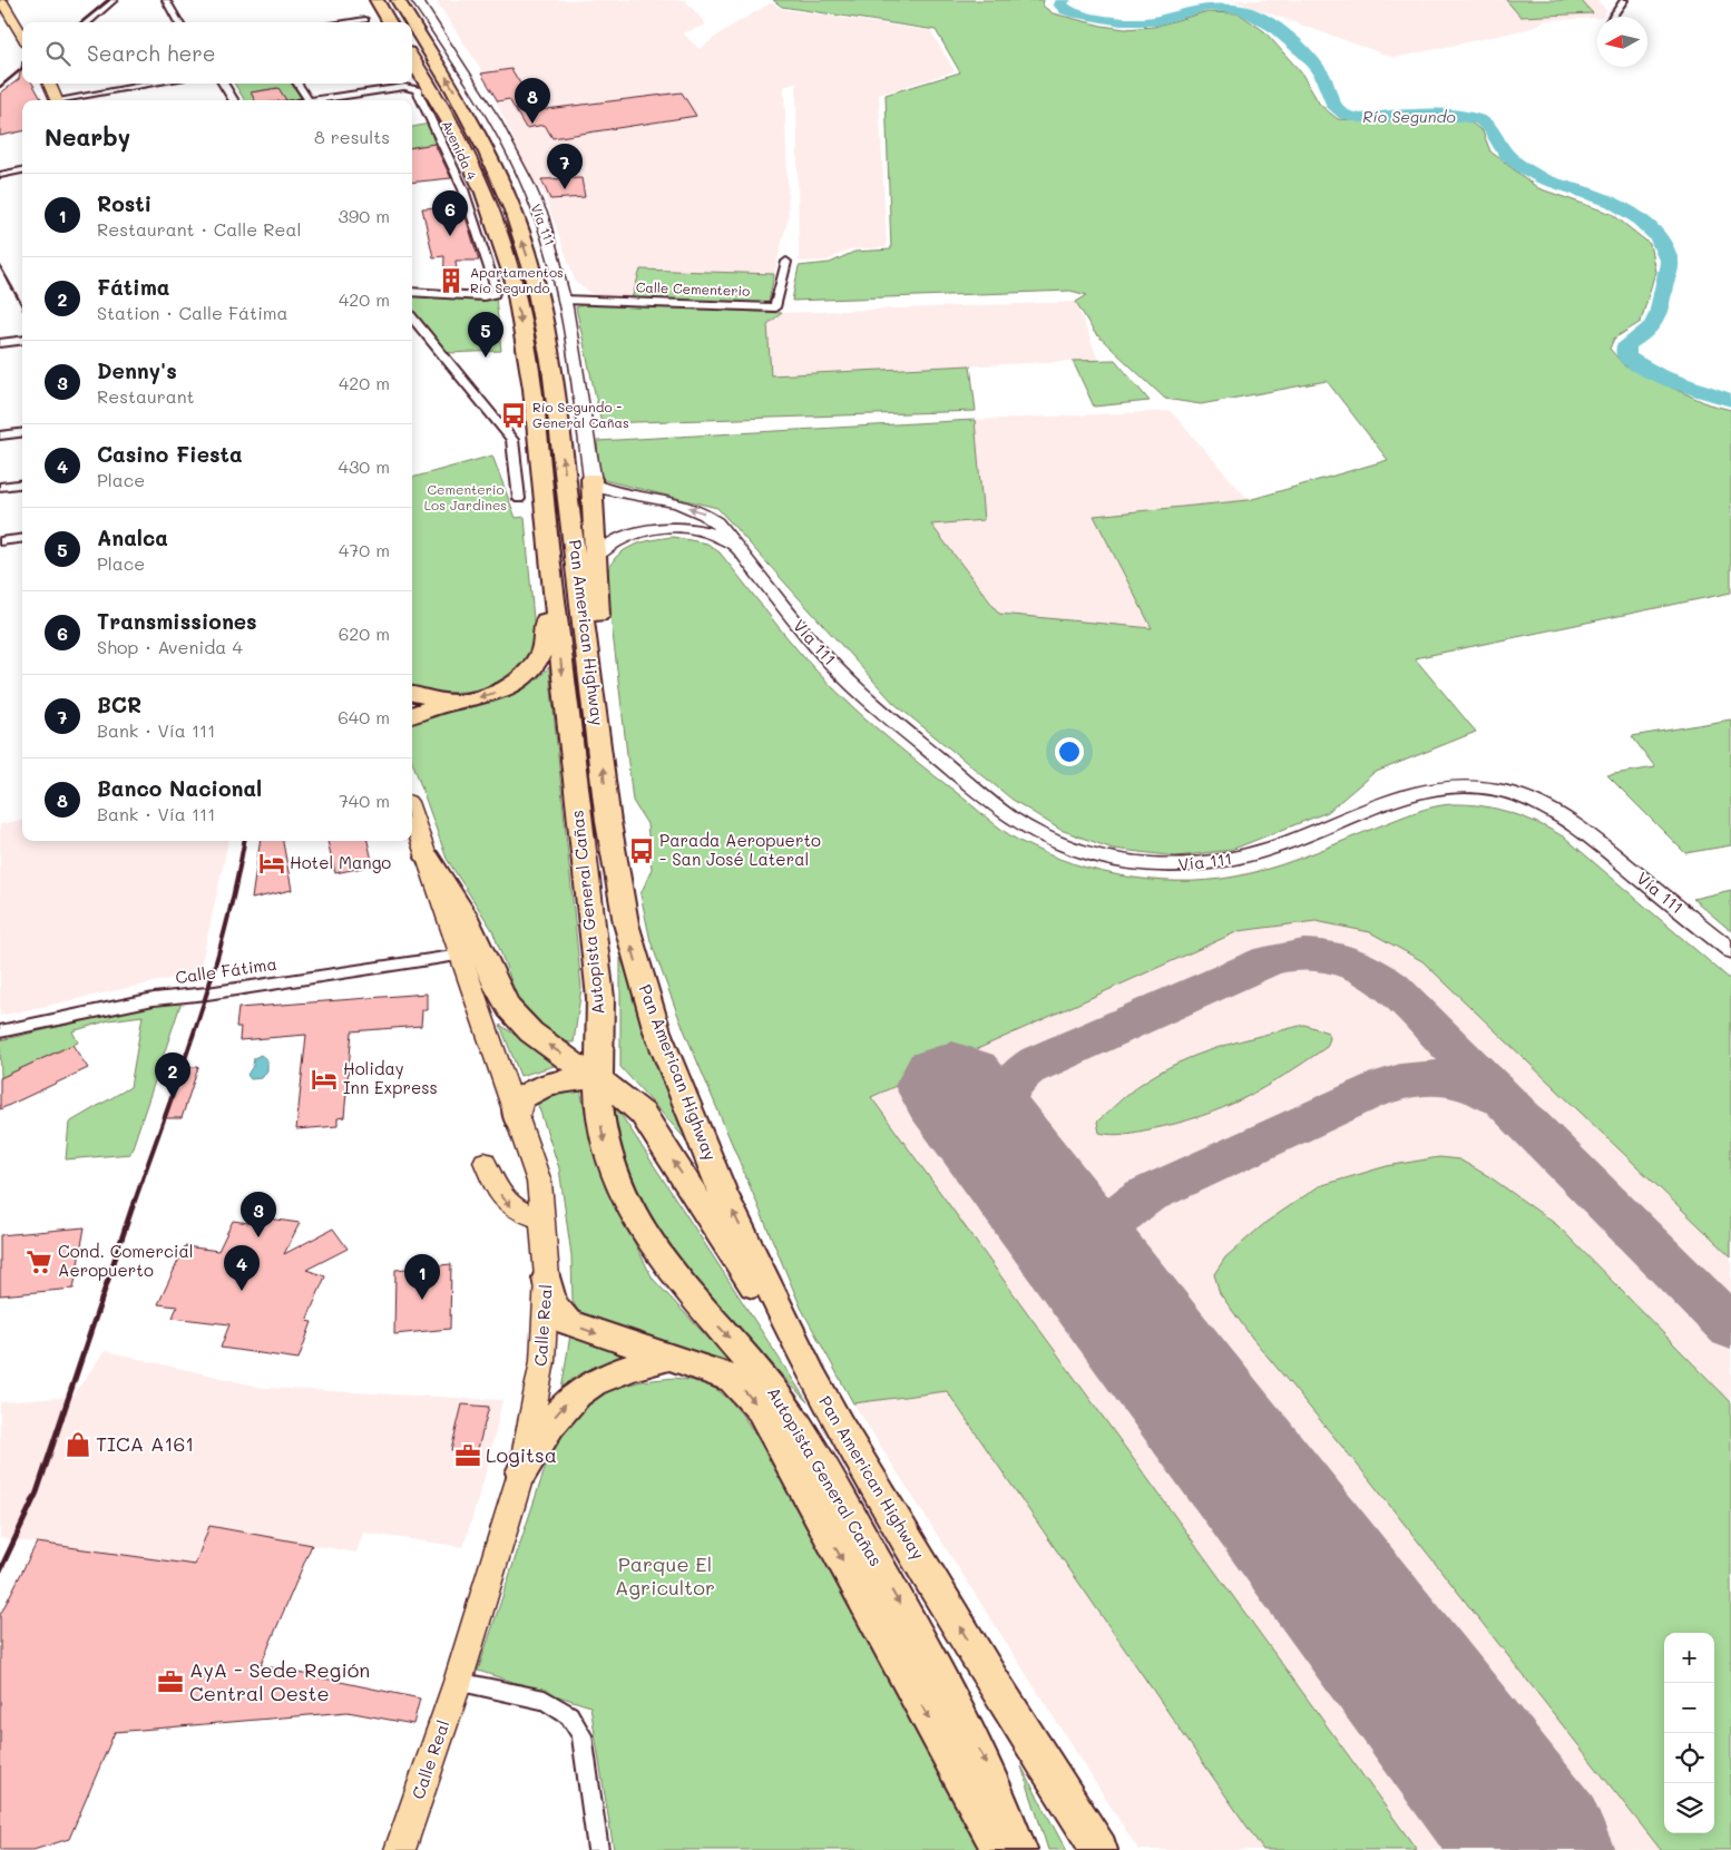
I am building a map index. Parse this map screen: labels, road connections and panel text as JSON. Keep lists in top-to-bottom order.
{
  "streets": {
    "highway": ["Pan American Highway", "Autopista General Cañas"],
    "main road": ["Vía 111", "Calle Real"],
    "street": ["Avenida 4", "Calle Cementerio", "Calle Fátima"]
  },
  "crossings": [
    ["Vía 111", "Calle Cementerio"],
    ["Calle Fátima", "Calle Real"]
  ],
  "water": ["Río Segundo"],
  "parks": ["Cementerio Los Jardines", "Parque El Agricultor"],
  "places": {
    "building": ["Apartamentos Río Segundo"],
    "bus stop": ["Río Segundo - General Cañas", "Parada Aeropuerto - San José Lateral"],
    "hotel": ["Hotel Mango", "Holiday Inn Express"],
    "supermarket": ["Cond. Comercial Aeropuerto"],
    "shop": ["TICA A161"],
    "office": ["Logitsa", "AyA - Sede Región Central Oeste"]
  },
  "north": "left",
  "page": {
    "search": "Search here",
    "pins": [
      "8",
      "7",
      "6",
      "5",
      "2",
      "3",
      "4",
      "1"
    ],
    "heading": ["Nearby", "8 results"],
    "list": [
      {
        "mark": "1",
        "name": "Rosti",
        "note": "Restaurant · Calle Real",
        "value": "390 m"
      },
      {
        "mark": "2",
        "name": "Fátima",
        "note": "Station · Calle Fátima",
        "value": "420 m"
      },
      {
        "mark": "3",
        "name": "Denny's",
        "note": "Restaurant",
        "value": "420 m"
      },
      {
        "mark": "4",
        "name": "Casino Fiesta",
        "note": "Place",
        "value": "430 m"
      },
      {
        "mark": "5",
        "name": "Analca",
        "note": "Place",
        "value": "470 m"
      },
      {
        "mark": "6",
        "name": "Transmissiones",
        "note": "Shop · Avenida 4",
        "value": "620 m"
      },
      {
        "mark": "7",
        "name": "BCR",
        "note": "Bank · Vía 111",
        "value": "640 m"
      },
      {
        "mark": "8",
        "name": "Banco Nacional",
        "note": "Bank · Vía 111",
        "value": "740 m"
      }
    ],
    "map_buttons": ["+", "−"]
  }
}
